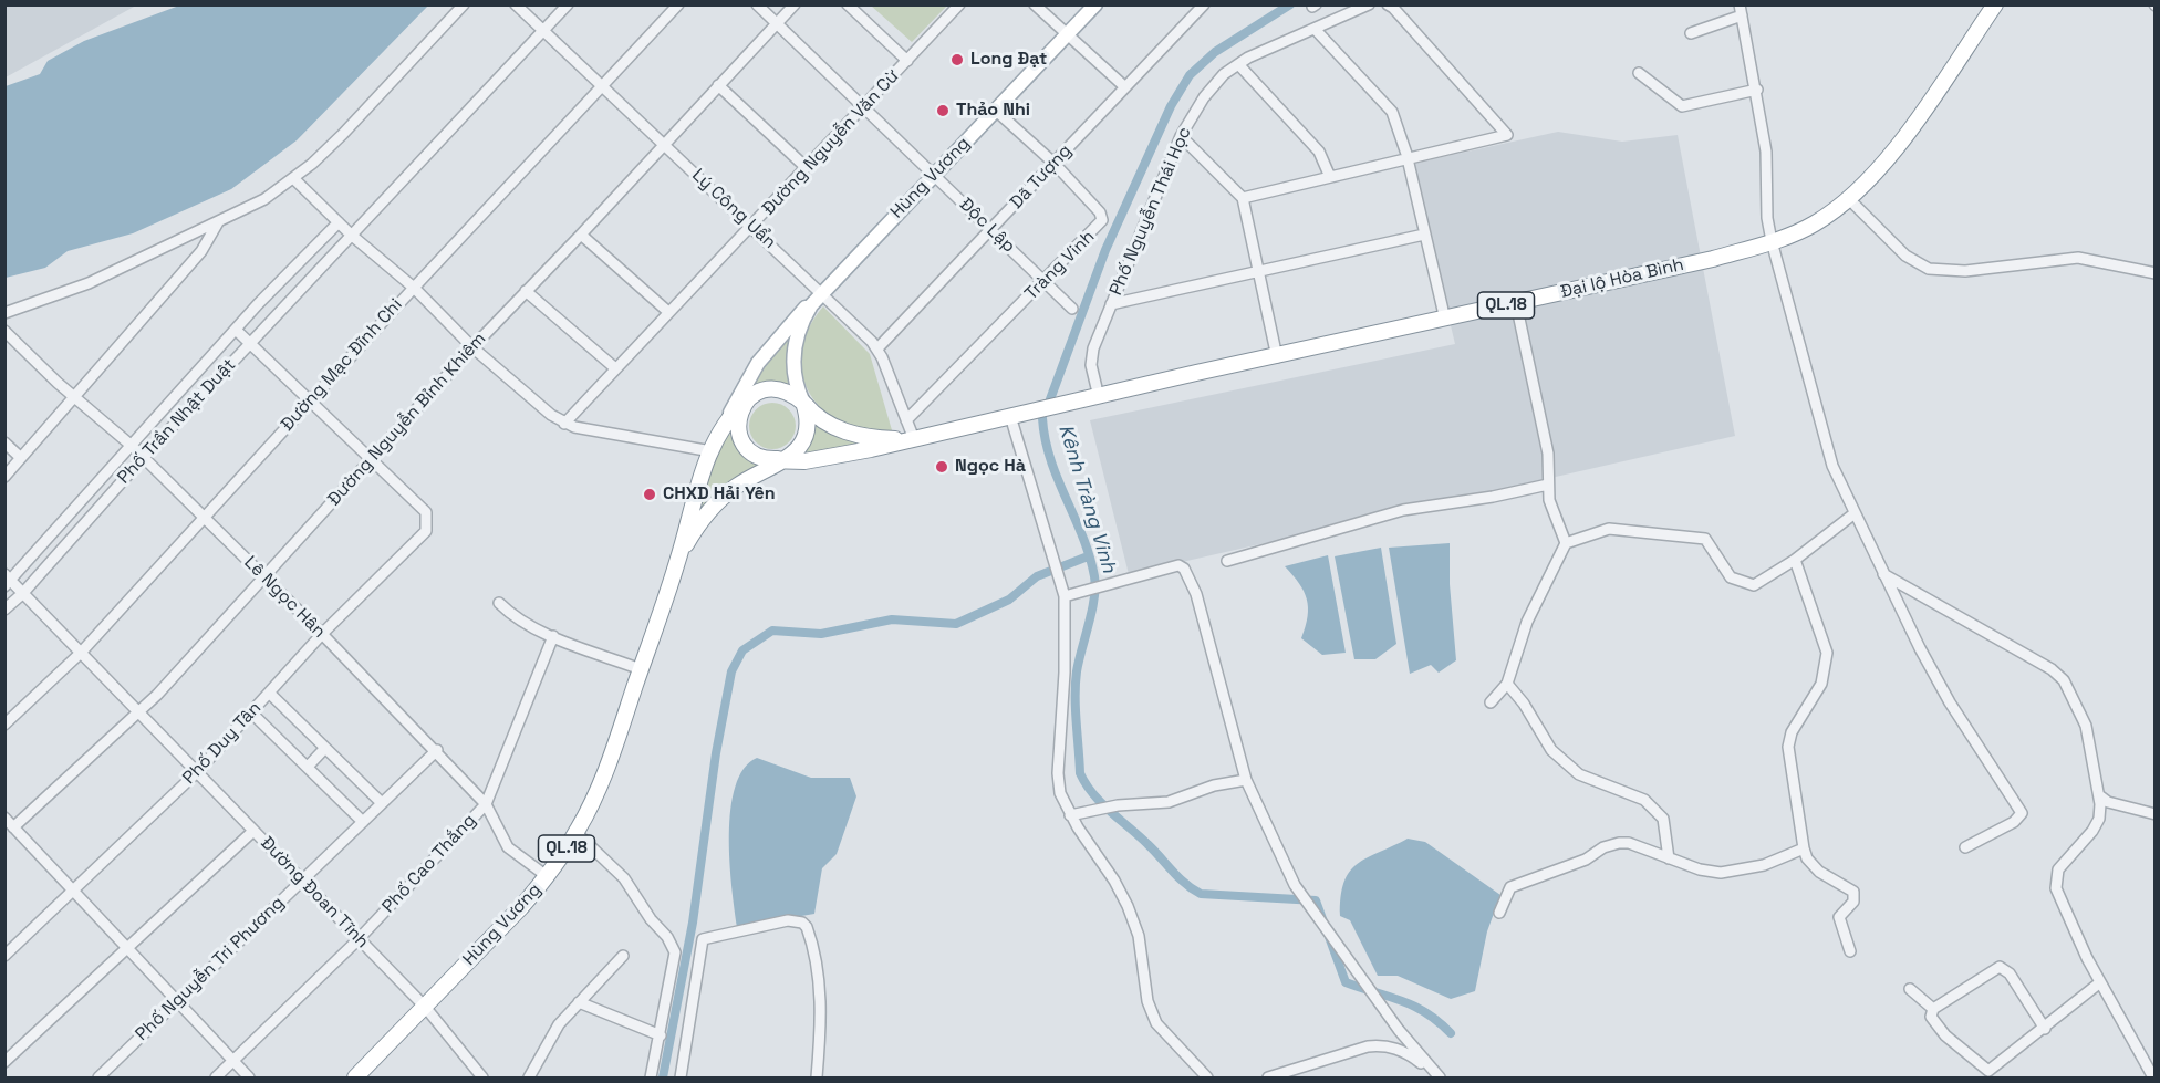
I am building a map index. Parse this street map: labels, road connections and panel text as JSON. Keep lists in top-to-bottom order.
{
  "streets": {
    "highway": ["Hùng Vương", "Đại lộ Hòa Bình", "QL.18"],
    "street": [
      "Đường Nguyễn Văn Cừ",
      "Dã Tượng",
      "Lý Công Uẩn",
      "Phố Nguyễn Thái Học",
      "Độc Lập",
      "Tràng Vinh",
      "Đường Mạc Đĩnh Chi",
      "Đường Nguyễn Bỉnh Khiêm",
      "Phố Trần Nhật Duật",
      "Lê Ngọc Hân",
      "Phố Duy Tân",
      "Phố Cao Thắng",
      "Đường Đoan Tĩnh",
      "Phố Nguyễn Tri Phương"
    ]
  },
  "crossings": [
    ["Đường Nguyễn Văn Cừ", "Lý Công Uẩn"],
    ["Đường Nguyễn Văn Cừ", "Độc Lập"],
    ["Dã Tượng", "Lý Công Uẩn"],
    ["Dã Tượng", "Độc Lập"],
    ["Dã Tượng", "Tràng Vinh"],
    ["Hùng Vương", "Lý Công Uẩn"],
    ["Hùng Vương", "Độc Lập"],
    ["Hùng Vương", "Tràng Vinh"],
    ["Hùng Vương", "Lê Ngọc Hân"],
    ["Hùng Vương", "Đường Đoan Tĩnh"],
    ["Lý Công Uẩn", "Tràng Vinh"],
    ["Lý Công Uẩn", "Đại lộ Hòa Bình"],
    ["Lý Công Uẩn", "Đường Mạc Đĩnh Chi"],
    ["Lý Công Uẩn", "Đường Nguyễn Bỉnh Khiêm"],
    ["Lý Công Uẩn", "Phố Trần Nhật Duật"],
    ["Phố Nguyễn Thái Học", "Đại lộ Hòa Bình"],
    ["Độc Lập", "Tràng Vinh"],
    ["Độc Lập", "Đường Nguyễn Bỉnh Khiêm"],
    ["Đường Mạc Đĩnh Chi", "Lê Ngọc Hân"],
    ["Đường Mạc Đĩnh Chi", "Đường Đoan Tĩnh"],
    ["Đường Nguyễn Bỉnh Khiêm", "Lê Ngọc Hân"],
    ["Đường Nguyễn Bỉnh Khiêm", "Phố Duy Tân"],
    ["Đường Nguyễn Bỉnh Khiêm", "Đường Đoan Tĩnh"],
    ["Phố Trần Nhật Duật", "Lê Ngọc Hân"],
    ["Phố Trần Nhật Duật", "Đường Đoan Tĩnh"],
    ["Lê Ngọc Hân", "Phố Duy Tân"],
    ["Lê Ngọc Hân", "Phố Cao Thắng"],
    ["Lê Ngọc Hân", "Phố Nguyễn Tri Phương"],
    ["Phố Duy Tân", "Đường Đoan Tĩnh"],
    ["Phố Cao Thắng", "Đường Đoan Tĩnh"],
    ["Đường Đoan Tĩnh", "Phố Nguyễn Tri Phương"]
  ],
  "water": ["Kênh Tràng Vinh"],
  "places": [
    "Long Đạt",
    "Thảo Nhi",
    "Ngọc Hà",
    "CHXD Hải Yên"
  ]
}
